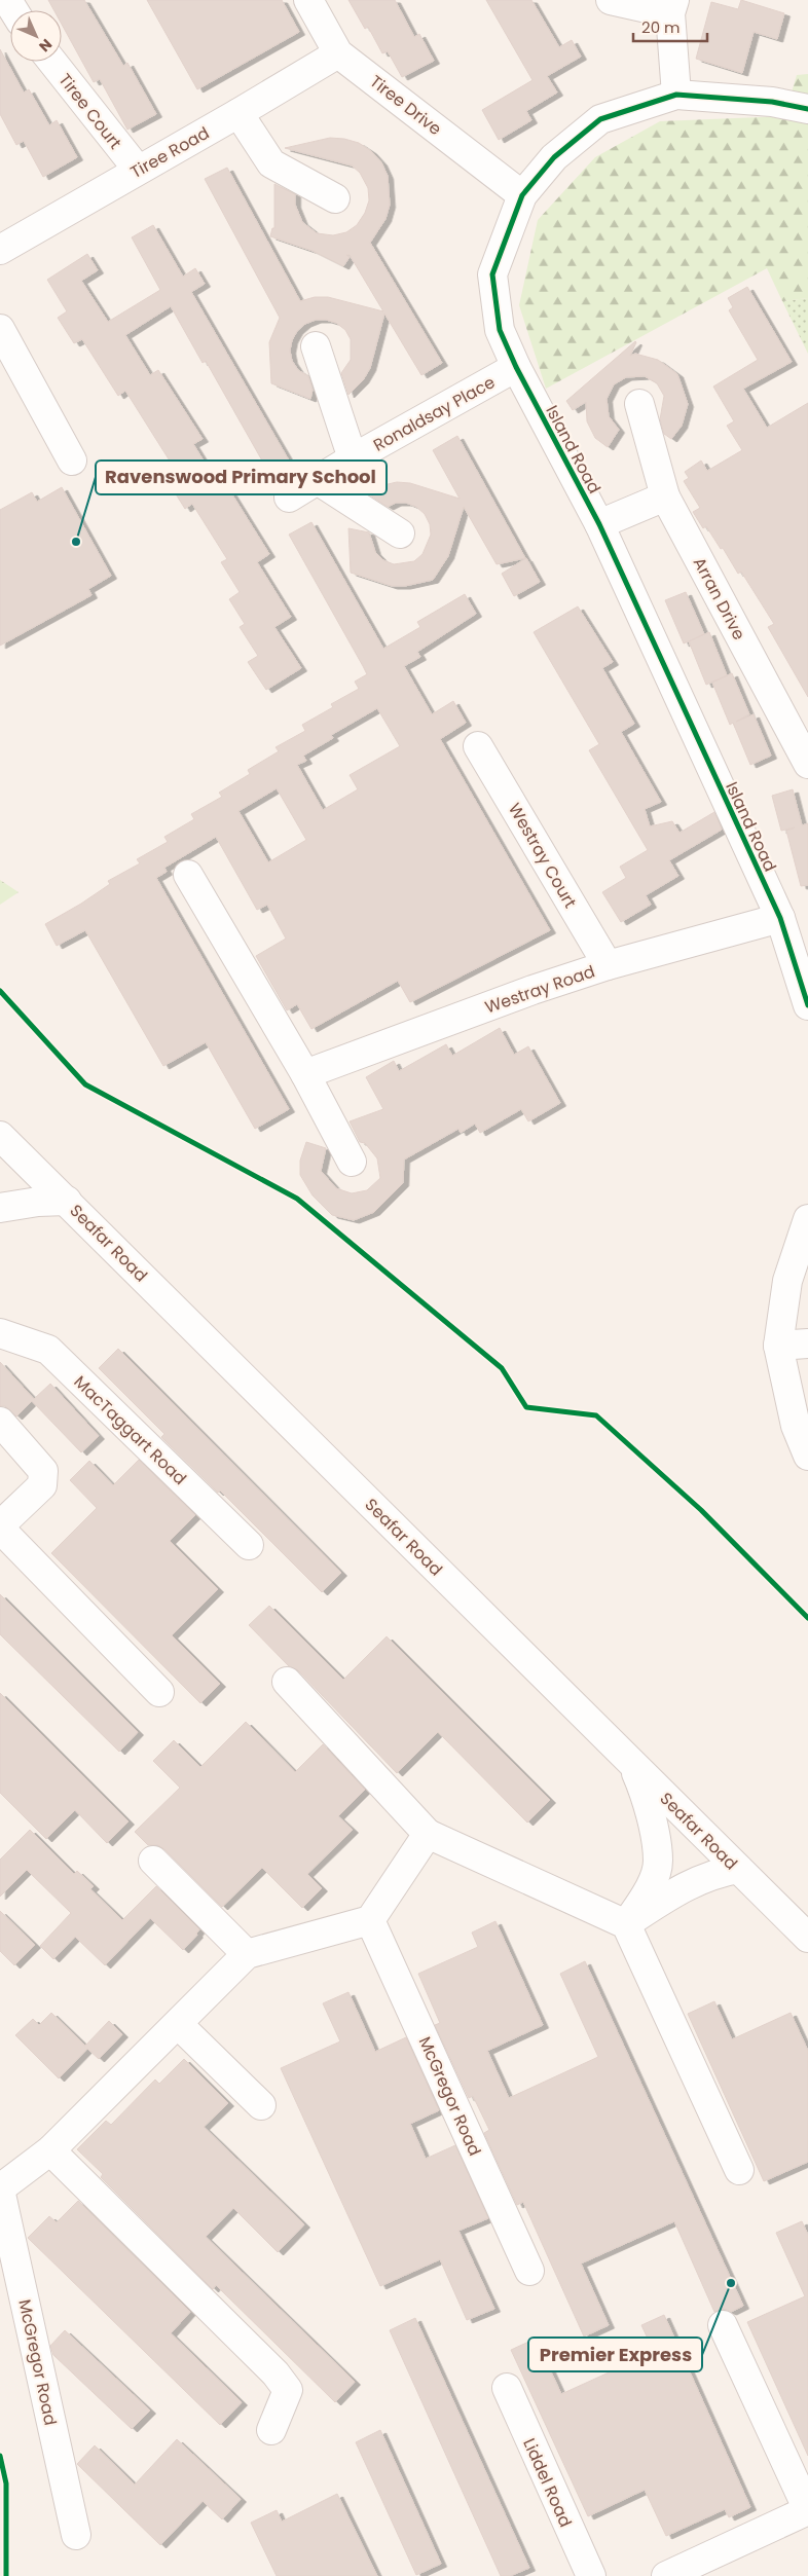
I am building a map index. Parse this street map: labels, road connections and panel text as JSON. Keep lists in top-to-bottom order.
{
  "streets": {
    "street": [
      "Tiree Drive",
      "Tiree Court",
      "Tiree Road",
      "Ronaldsay Place",
      "Island Road",
      "Arran Drive",
      "Westray Court",
      "Westray Road",
      "Seafar Road",
      "MacTaggart Road",
      "McGregor Road",
      "Liddel Road"
    ]
  },
  "crossings": [
    ["Tiree Drive", "Tiree Road"],
    ["Tiree Drive", "Island Road"],
    ["Tiree Court", "Tiree Road"],
    ["Ronaldsay Place", "Island Road"],
    ["Island Road", "Westray Road"],
    ["Westray Court", "Westray Road"]
  ],
  "places": ["Ravenswood Primary School", "Premier Express"],
  "scale_bar": "20 m",
  "north": "bottom right"
}
